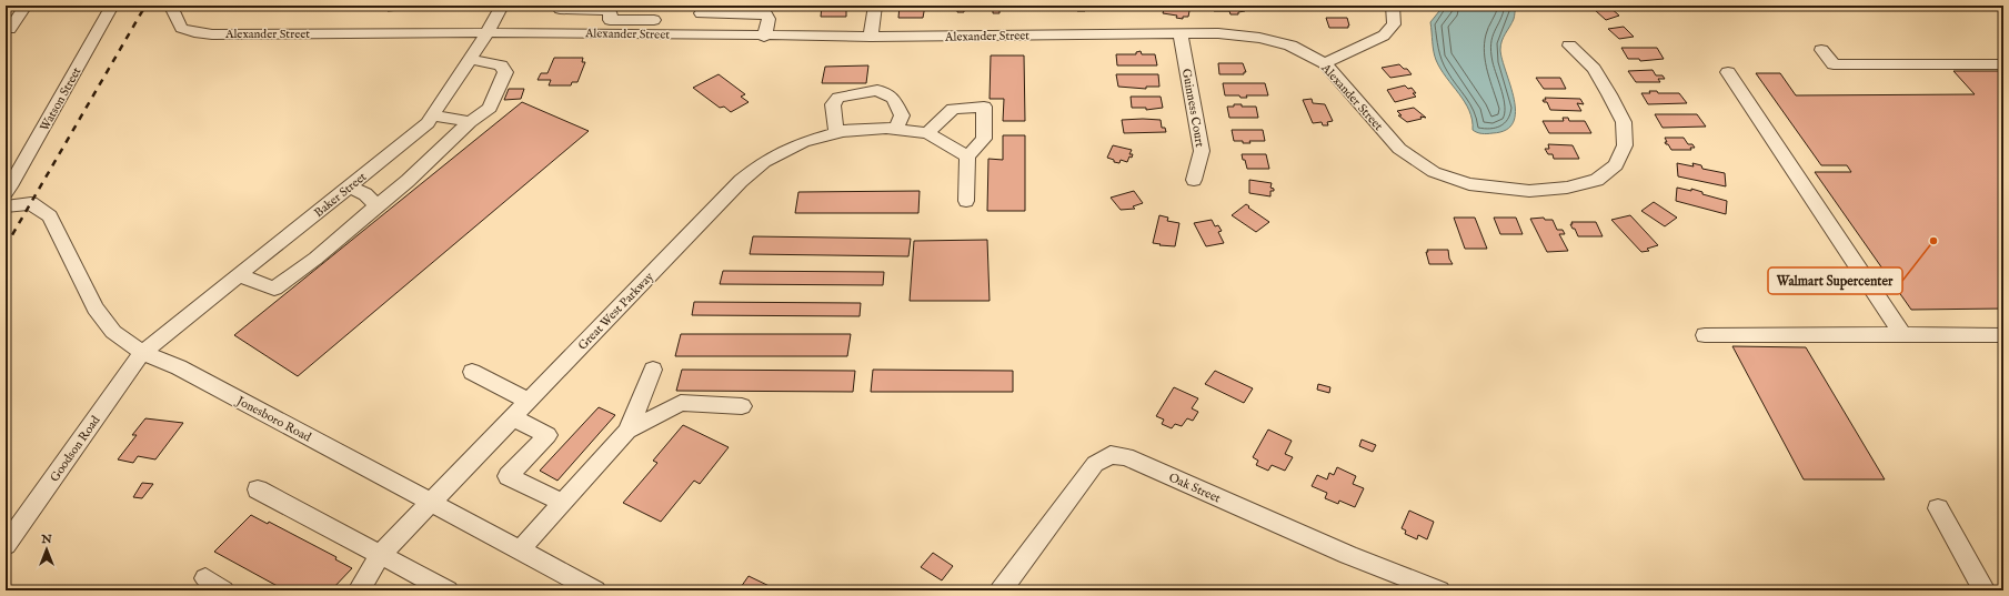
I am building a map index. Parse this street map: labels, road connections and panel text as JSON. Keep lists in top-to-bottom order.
{
  "streets": {
    "street": [
      "Alexander Street",
      "Watson Street",
      "Guinness Court",
      "Baker Street",
      "Great West Parkway",
      "Jonesboro Road",
      "Goodson Road",
      "Oak Street"
    ]
  },
  "crossings": [
    ["Alexander Street", "Guinness Court"],
    ["Alexander Street", "Baker Street"],
    ["Baker Street", "Jonesboro Road"],
    ["Baker Street", "Goodson Road"],
    ["Great West Parkway", "Jonesboro Road"],
    ["Jonesboro Road", "Goodson Road"]
  ],
  "places": ["Walmart Supercenter"],
  "north": "top"
}
